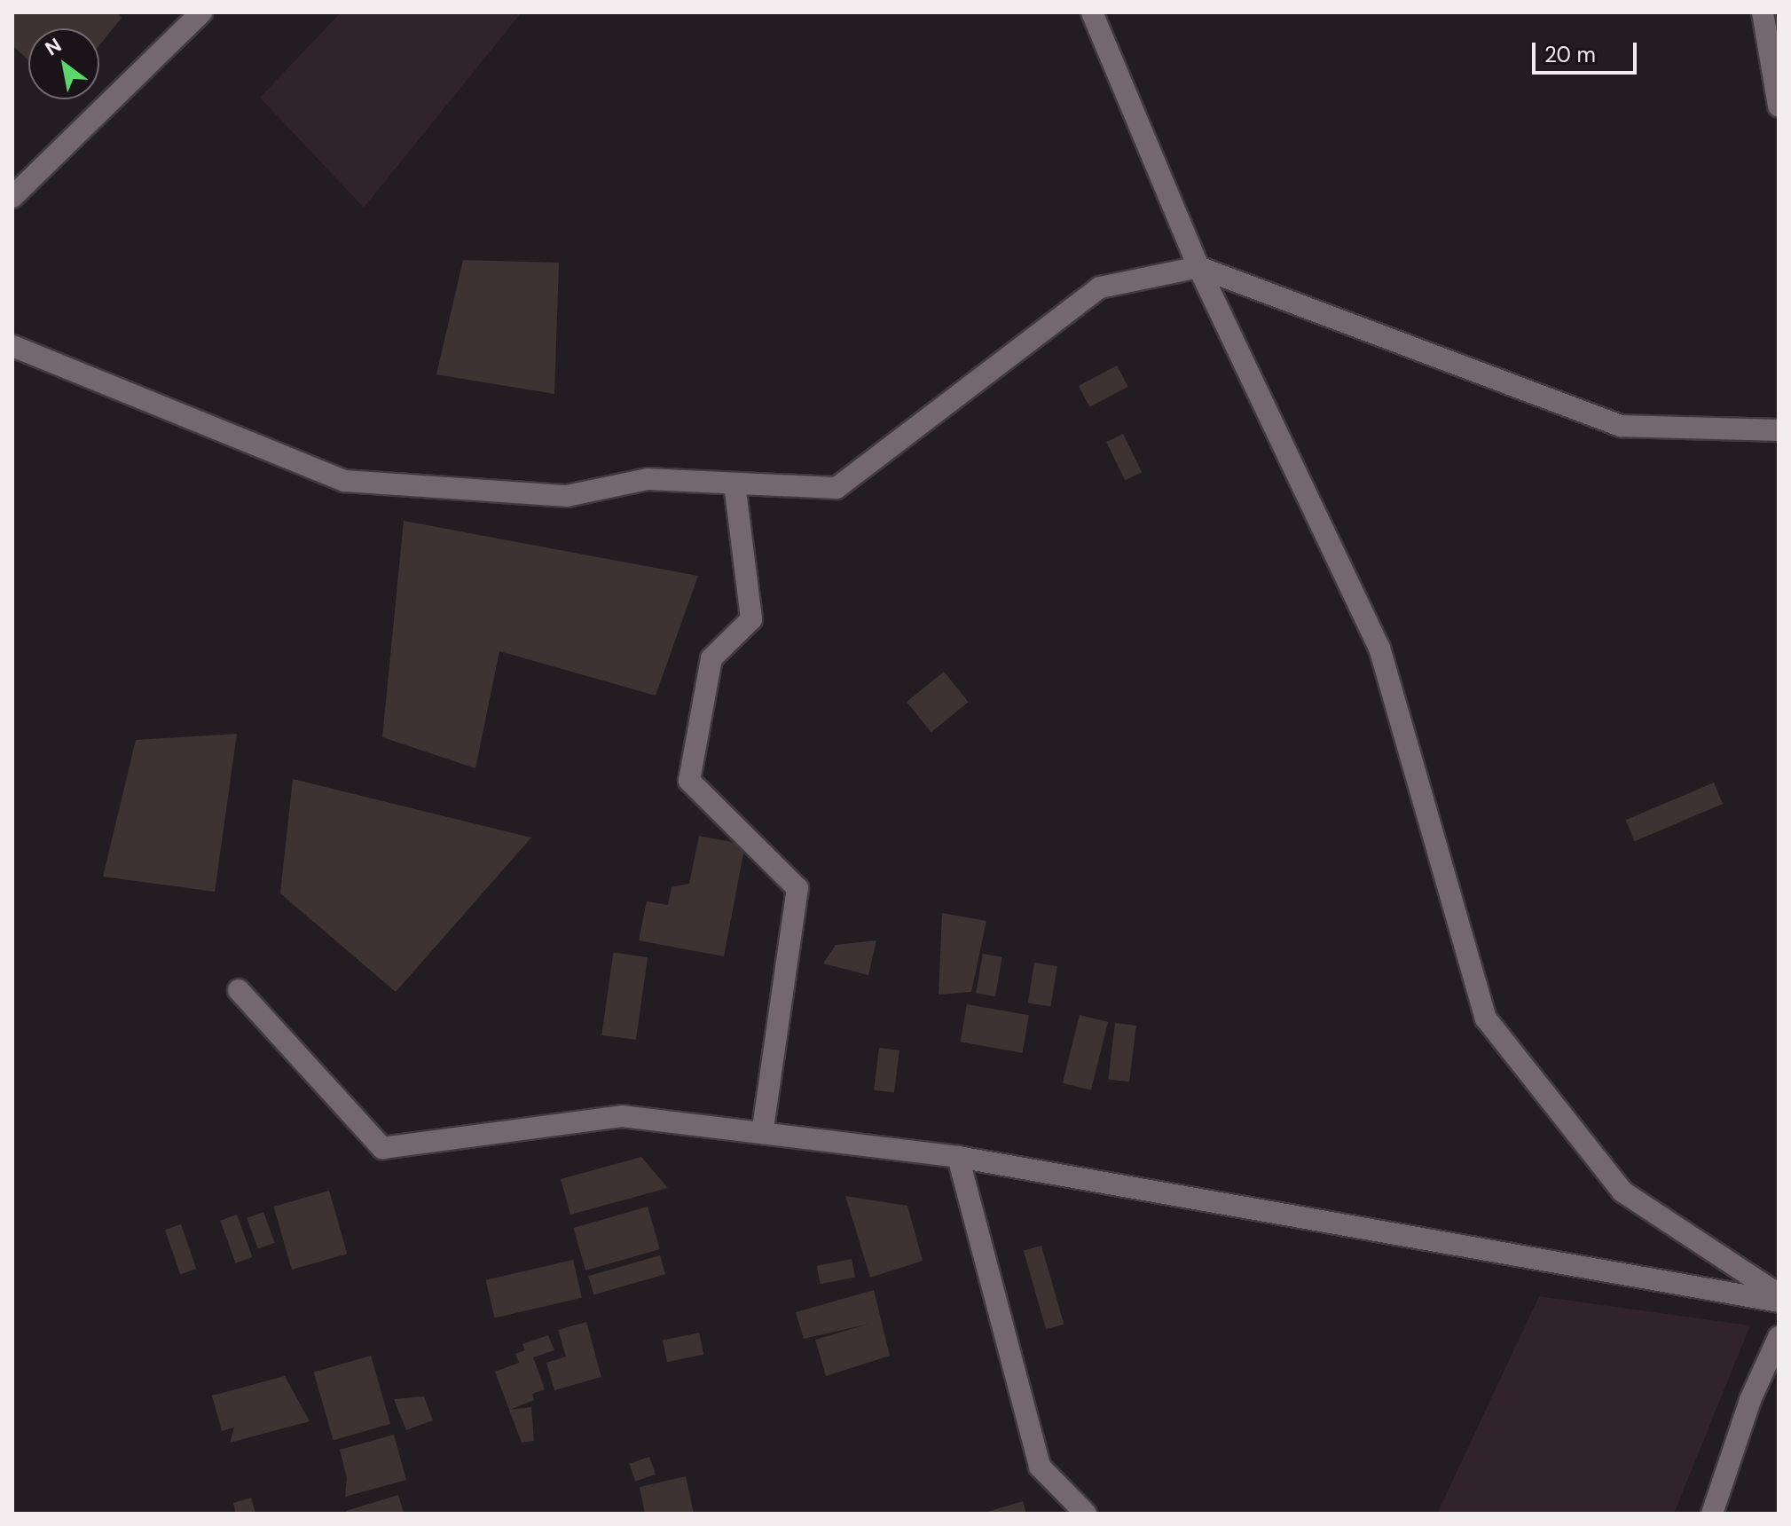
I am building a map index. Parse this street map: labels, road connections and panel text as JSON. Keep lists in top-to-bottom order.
{
  "scale_bar": "20 m",
  "north": "top left"
}
